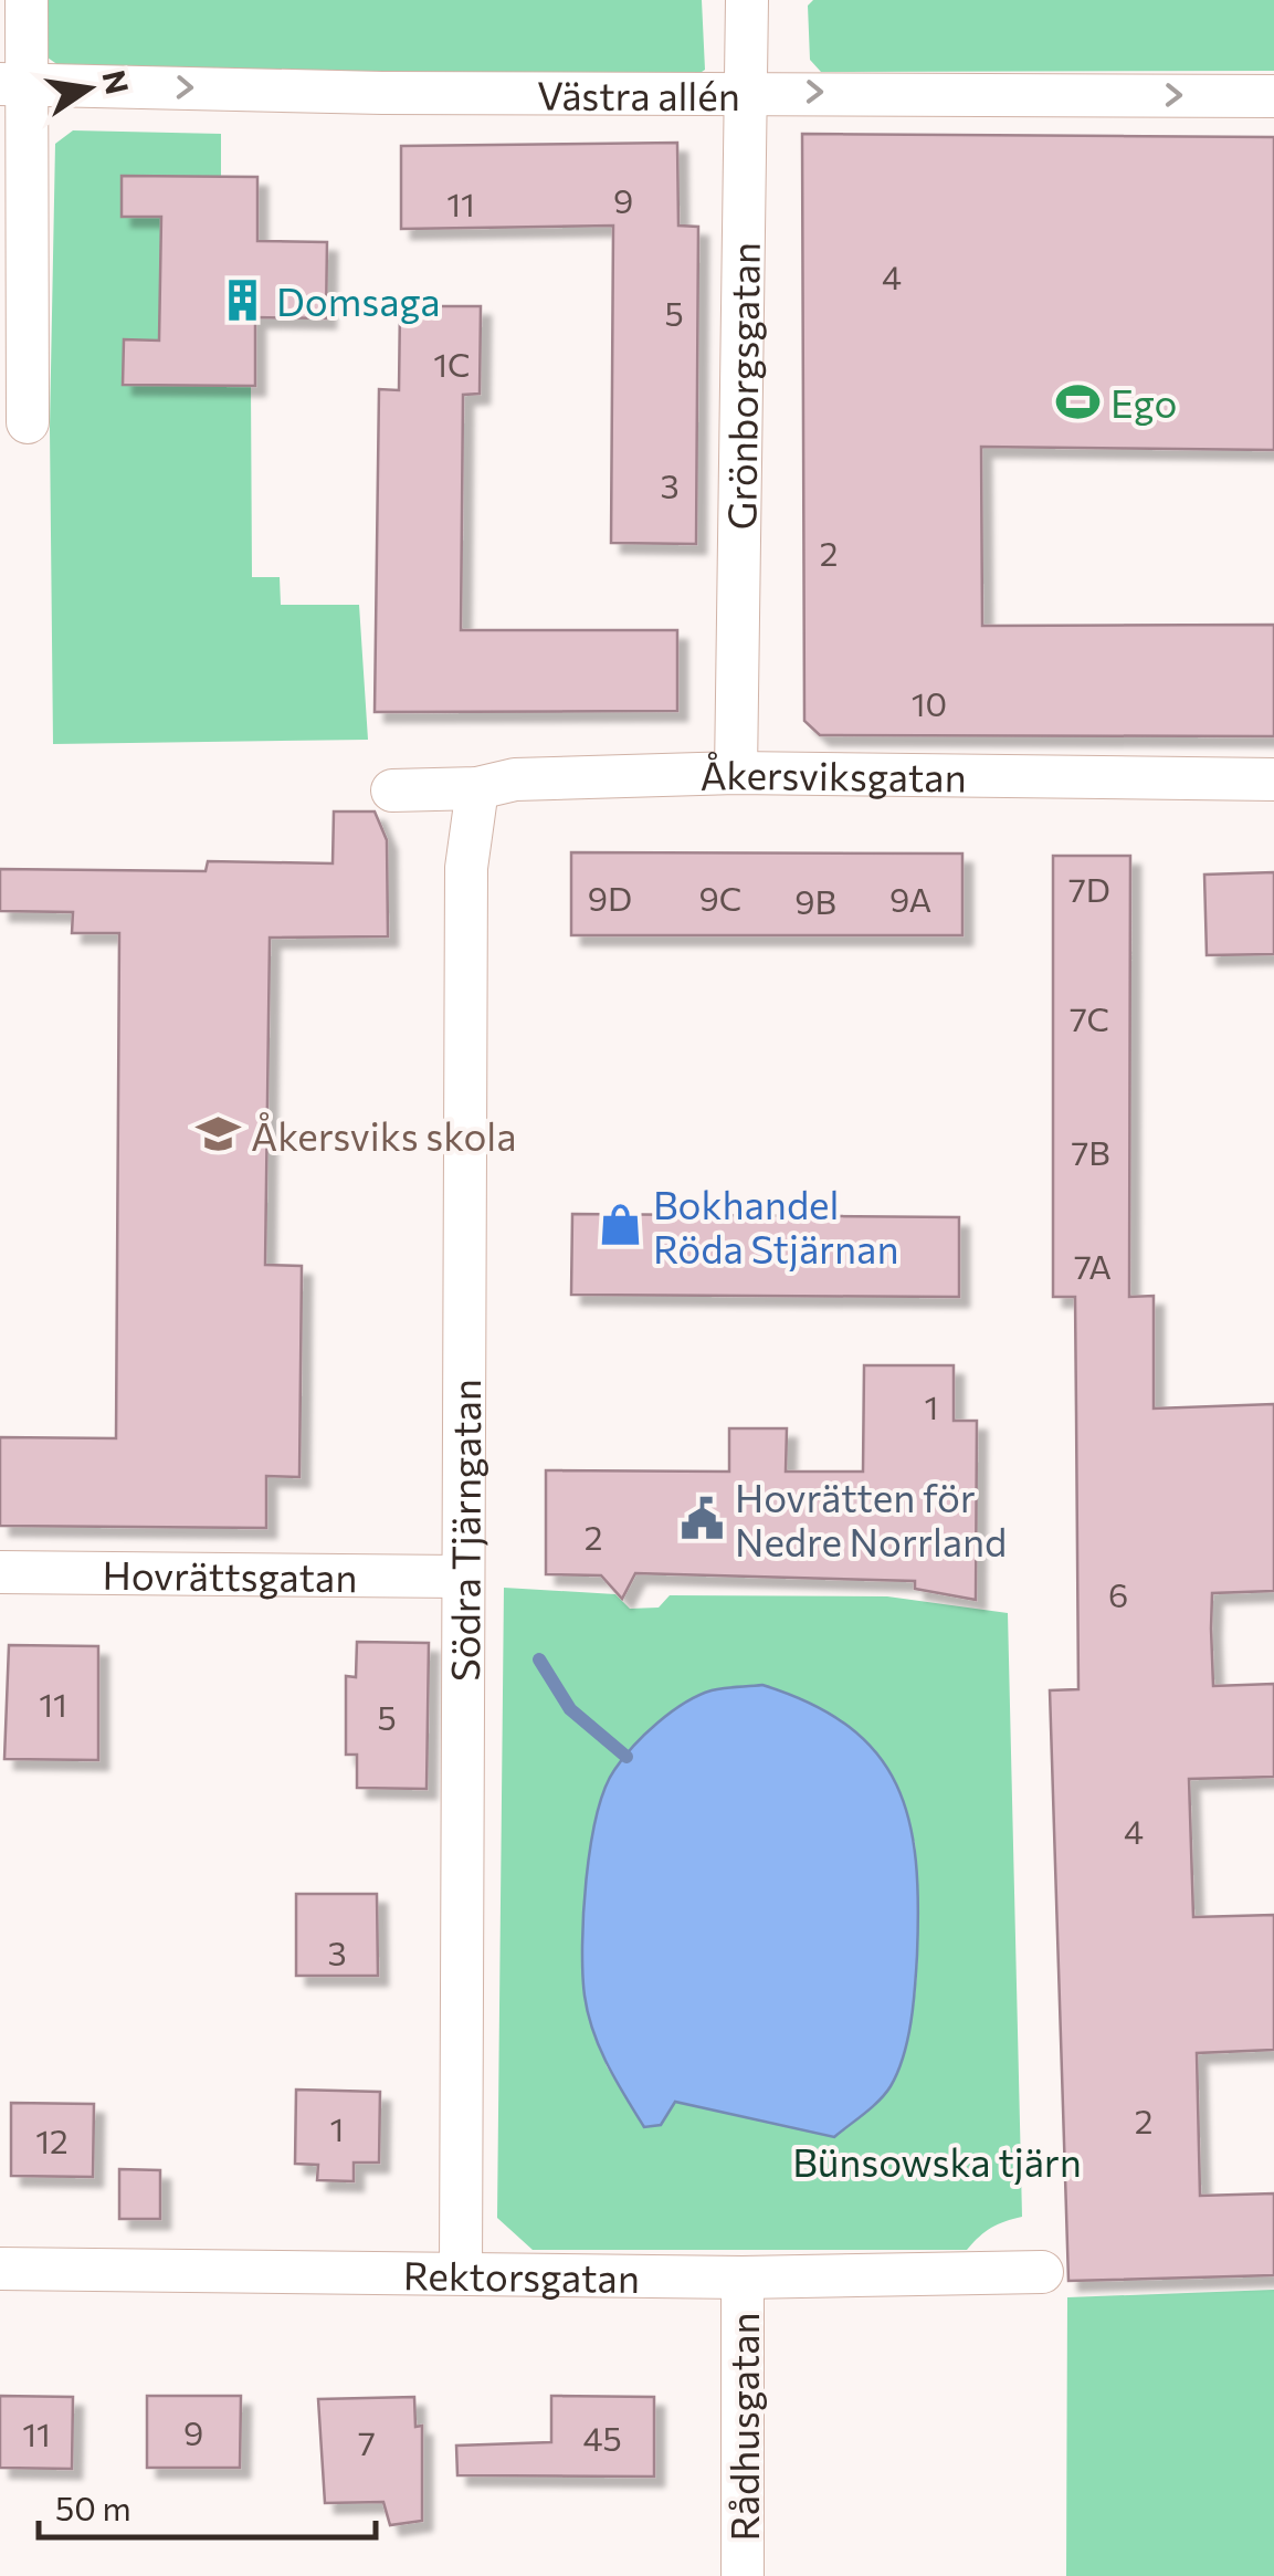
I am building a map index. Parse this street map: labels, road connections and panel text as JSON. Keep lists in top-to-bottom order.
{
  "streets": {
    "street": [
      "Västra allén",
      "Grönborgsgatan",
      "Åkersviksgatan",
      "Södra Tjärngatan",
      "Hovrättsgatan",
      "Rektorsgatan",
      "Rådhusgatan"
    ]
  },
  "crossings": [
    ["Västra allén", "Grönborgsgatan"],
    ["Grönborgsgatan", "Åkersviksgatan"],
    ["Åkersviksgatan", "Södra Tjärngatan"],
    ["Södra Tjärngatan", "Hovrättsgatan"],
    ["Södra Tjärngatan", "Rektorsgatan"],
    ["Rektorsgatan", "Rådhusgatan"]
  ],
  "one_way": ["Västra allén"],
  "parks": ["Bünsowska tjärn"],
  "places": {
    "building": ["Domsaga"],
    "sports": ["Ego"],
    "school or university": ["Åkersviks skola"],
    "shop": ["Bokhandel Röda Stjärnan"],
    "public building": ["Hovrätten för Nedre Norrland"]
  },
  "house_numbers": [
    "9",
    "11",
    "4",
    "5",
    "1C",
    "3",
    "2",
    "10",
    "7D",
    "9D",
    "9C",
    "9A",
    "9B",
    "7C",
    "7B",
    "7A",
    "1",
    "2",
    "6",
    "11",
    "5",
    "4",
    "3",
    "2",
    "1",
    "12",
    "9",
    "11",
    "45",
    "7"
  ],
  "scale_bar": "50 m",
  "north": "right"
}
